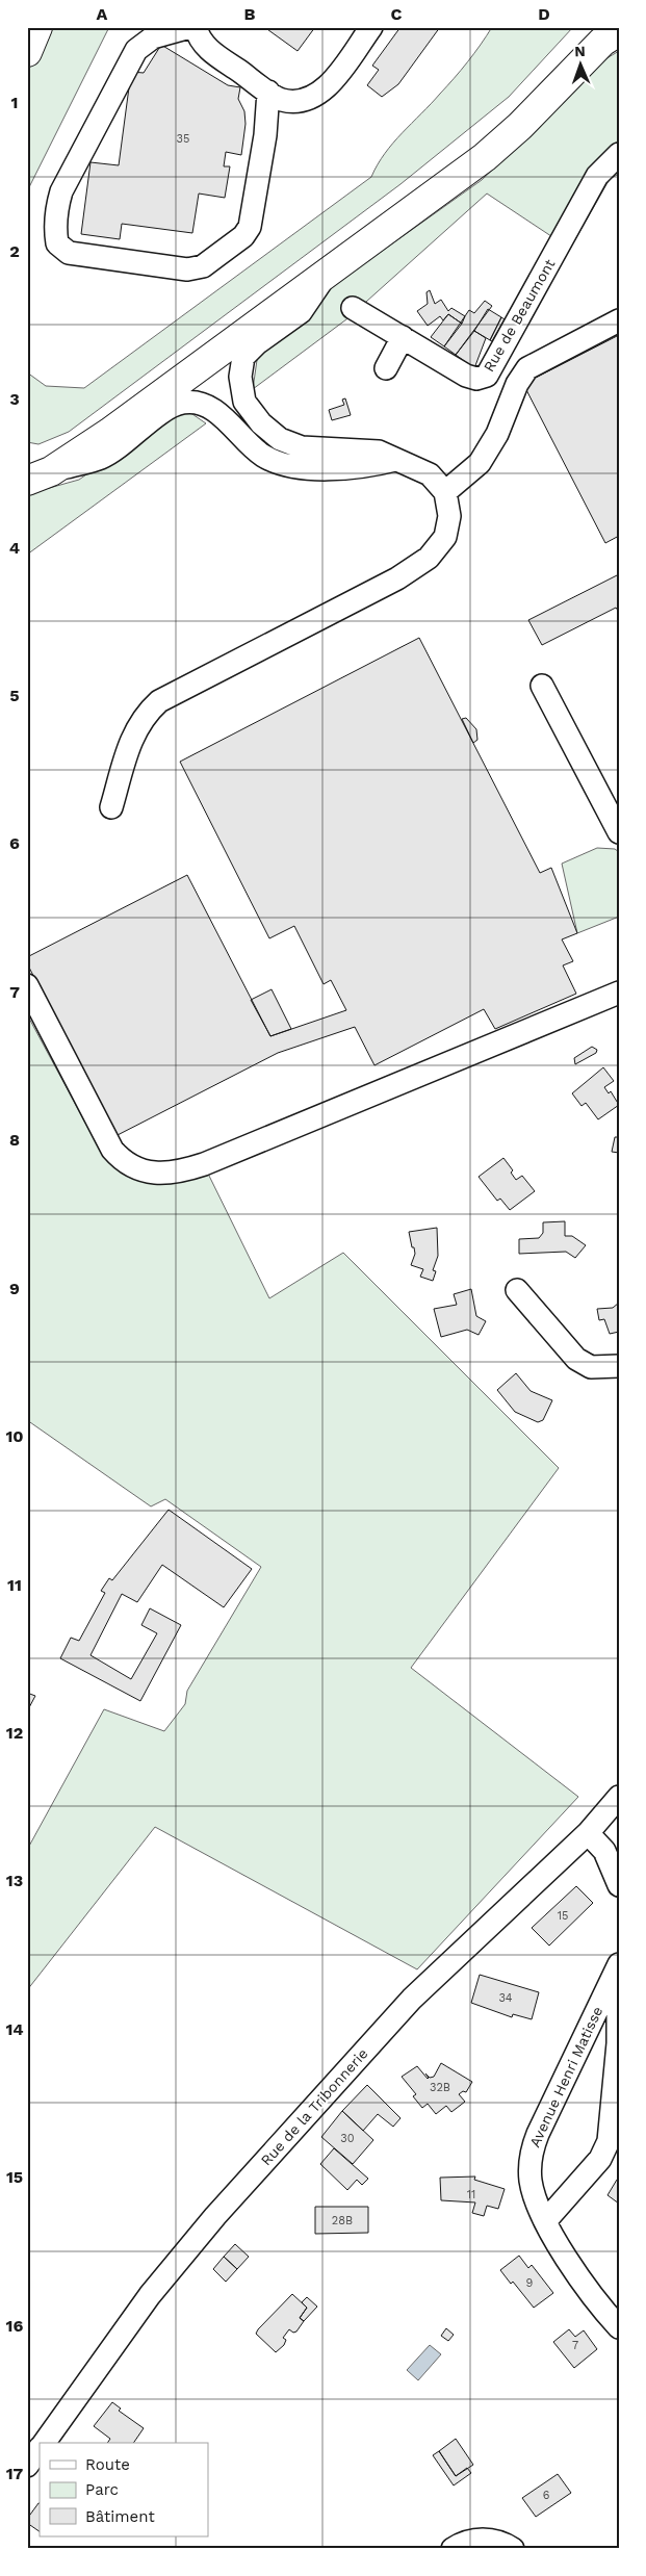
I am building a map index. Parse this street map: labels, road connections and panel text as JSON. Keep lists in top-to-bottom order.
{
  "streets": {
    "street": ["Rue de Beaumont", "Avenue Henri Matisse", "Rue de la Tribonnerie"]
  },
  "house_numbers": [
    "35",
    "15",
    "34",
    "32B",
    "30",
    "11",
    "28B",
    "9",
    "7",
    "6"
  ],
  "legend": ["Route", "Parc", "Bâtiment"],
  "north": "top",
  "grid": {
    "columns": [
      "A",
      "B",
      "C",
      "D"
    ],
    "rows": [
      "1",
      "2",
      "3",
      "4",
      "5",
      "6",
      "7",
      "8",
      "9",
      "10",
      "11",
      "12",
      "13",
      "14",
      "15",
      "16",
      "17"
    ]
  }
}
